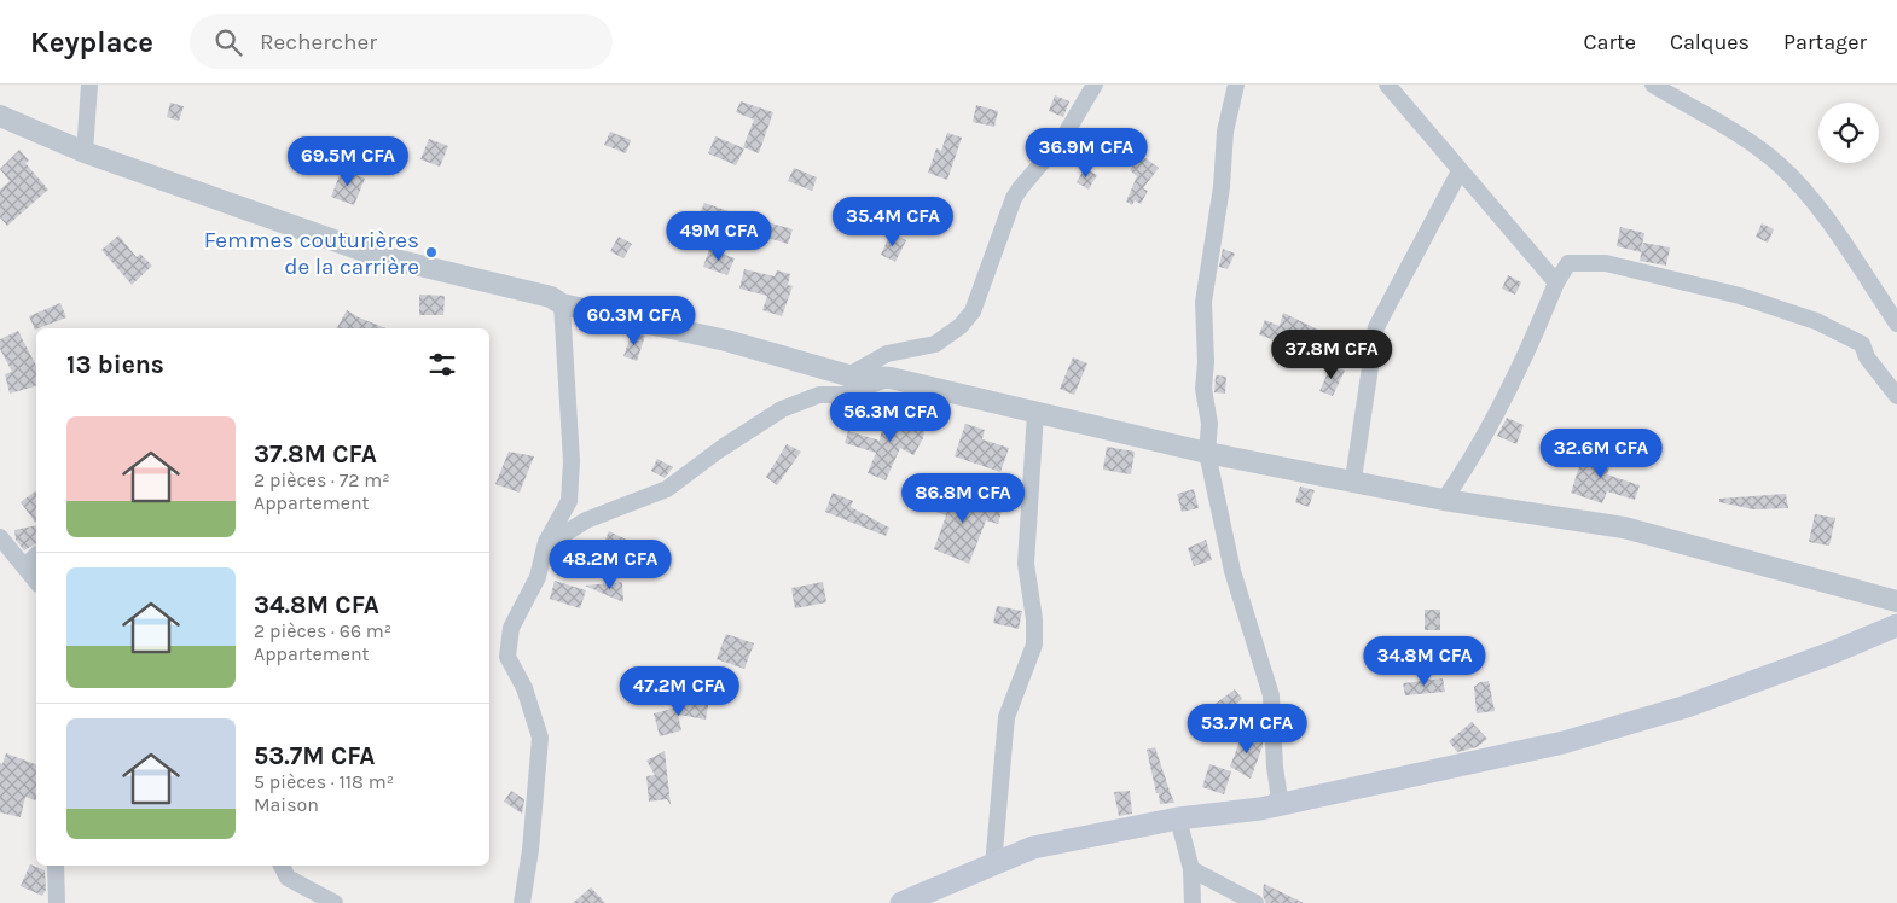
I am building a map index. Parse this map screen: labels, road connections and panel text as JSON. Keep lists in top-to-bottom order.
{
  "places": ["Femmes couturières de la carrière"],
  "page": {
    "header": "Keyplace",
    "search": "Rechercher",
    "nav": ["Carte", "Calques", "Partager"],
    "price": [
      "36.9M CFA",
      "69.5M CFA",
      "35.4M CFA",
      "49M CFA",
      "60.3M CFA",
      "37.8M CFA",
      "56.3M CFA",
      "32.6M CFA",
      "86.8M CFA",
      "48.2M CFA",
      "34.8M CFA",
      "47.2M CFA",
      "53.7M CFA"
    ],
    "heading": "13 biens",
    "list": [
      {
        "name": "37.8M CFA",
        "note": "2 pièces · 72 m² · Appartement"
      },
      {
        "name": "34.8M CFA",
        "note": "2 pièces · 66 m² · Appartement"
      },
      {
        "name": "53.7M CFA",
        "note": "5 pièces · 118 m² · Maison"
      }
    ]
  }
}
